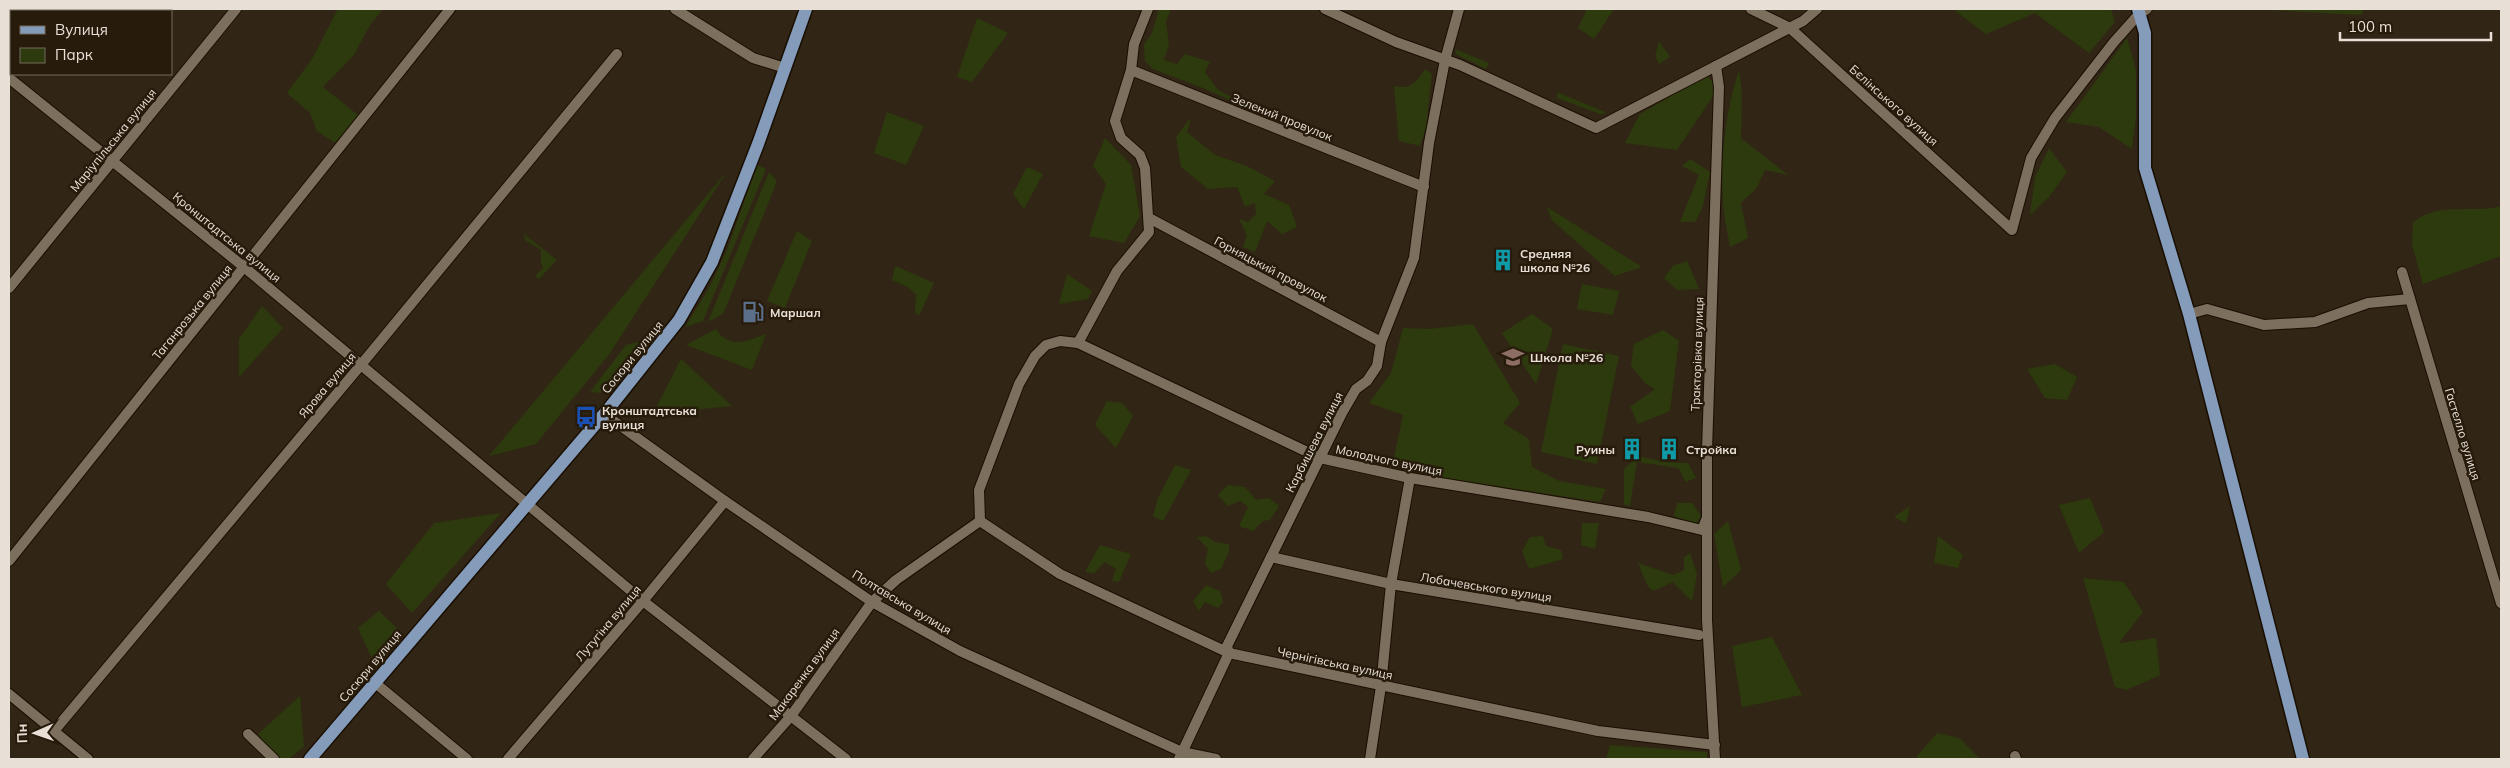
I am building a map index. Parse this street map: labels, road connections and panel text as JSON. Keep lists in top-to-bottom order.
{
  "streets": {
    "main road": ["Сосюри вулиця"],
    "street": [
      "Бєлінського вулиця",
      "Зелений провулок",
      "Маріупільська вулиця",
      "Кронштадтська вулиця",
      "Горняцький провулок",
      "Таганрозька вулиця",
      "Тракторівка вулиця",
      "Ярова вулиця",
      "Гастелло вулиця",
      "Карбишева вулиця",
      "Молодчого вулиця",
      "Лобачевського вулиця",
      "Полтавська вулиця",
      "Лутугіна вулиця",
      "Чернігівська вулиця",
      "Макаренка вулиця"
    ]
  },
  "crossings": [
    ["Зелений провулок", "Карбишева вулиця"],
    ["Маріупільська вулиця", "Кронштадтська вулиця"],
    ["Кронштадтська вулиця", "Таганрозька вулиця"],
    ["Кронштадтська вулиця", "Сосюри вулиця"],
    ["Кронштадтська вулиця", "Ярова вулиця"],
    ["Кронштадтська вулиця", "Лутугіна вулиця"],
    ["Кронштадтська вулиця", "Макаренка вулиця"],
    ["Горняцький провулок", "Карбишева вулиця"],
    ["Тракторівка вулиця", "Молодчого вулиця"],
    ["Тракторівка вулиця", "Чернігівська вулиця"],
    ["Сосюри вулиця", "Полтавська вулиця"],
    ["Карбишева вулиця", "Молодчого вулиця"],
    ["Карбишева вулиця", "Лобачевського вулиця"],
    ["Карбишева вулиця", "Полтавська вулиця"],
    ["Карбишева вулиця", "Чернігівська вулиця"],
    ["Полтавська вулиця", "Лутугіна вулиця"],
    ["Полтавська вулиця", "Макаренка вулиця"],
    ["Чернігівська вулиця", "Макаренка вулиця"]
  ],
  "places": {
    "building": ["Средняя школа №26", "Руины", "Стройка"],
    "fuel station": ["Маршал"],
    "school or university": ["Школа №26"],
    "bus stop": ["Кронштадтська вулиця"]
  },
  "legend": ["Вулиця", "Парк"],
  "scale_bar": "100 m",
  "north": "left"
}
